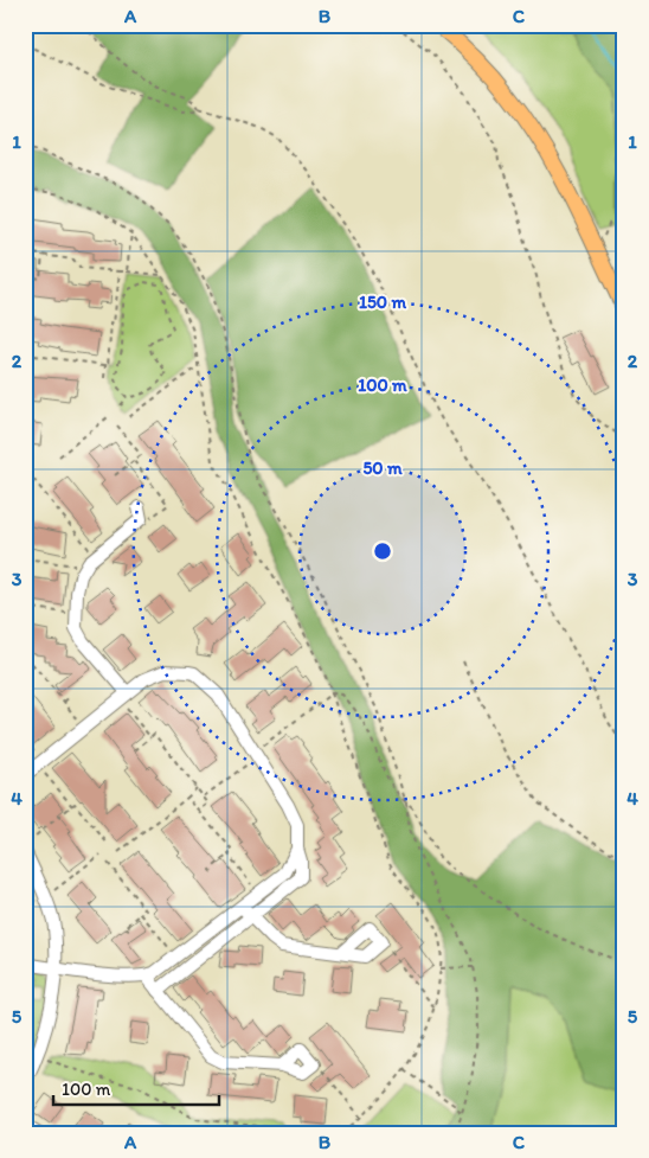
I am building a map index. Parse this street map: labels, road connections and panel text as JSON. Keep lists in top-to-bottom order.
{
  "scale_bar": "100 m",
  "grid": {
    "columns": ["A", "B", "C"],
    "rows": [
      "1",
      "2",
      "3",
      "4",
      "5"
    ]
  },
  "rings": ["150 m", "100 m", "50 m"]
}
